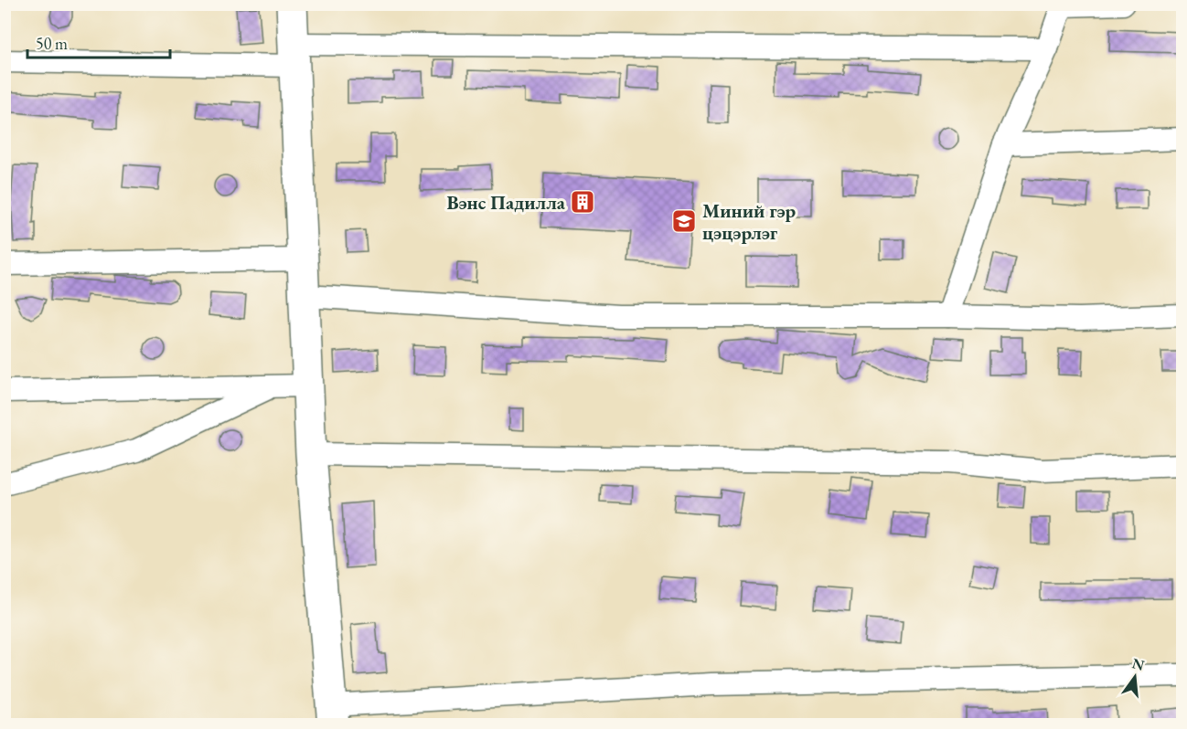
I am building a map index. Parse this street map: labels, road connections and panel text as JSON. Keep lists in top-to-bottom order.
{
  "places": {
    "building": ["Вэнс Падилла"],
    "school or university": ["Миний гэр цэцэрлэг"]
  },
  "scale_bar": "50 m",
  "north": "top"
}
